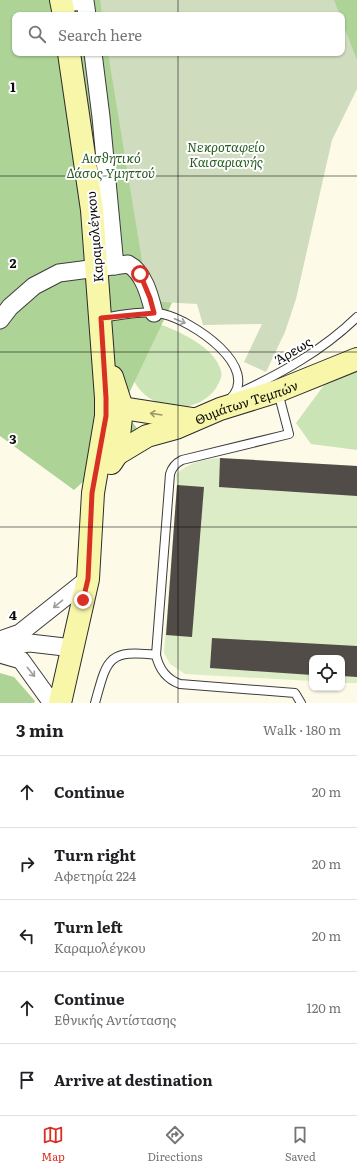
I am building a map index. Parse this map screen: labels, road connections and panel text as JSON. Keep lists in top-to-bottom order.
{
  "streets": {
    "main road": ["Καραμολέγκου", "Θυμάτων Τεμπών"],
    "lane": ["Άρεως"]
  },
  "crossings": [
    ["Καραμολέγκου", "Θυμάτων Τεμπών"],
    ["Άρεως", "Θυμάτων Τεμπών"]
  ],
  "parks": ["Νεκροταφείο Καισαριανής", "Αισθητικό Δάσος Υμηττού"],
  "page": {
    "search": "Search here",
    "heading": ["3 min", "Walk · 180 m"],
    "list": [
      ["Continue", "20 m"],
      ["Turn right", "Αφετηρία 224", "20 m"],
      ["Turn left", "Καραμολέγκου", "20 m"],
      ["Continue", "Εθνικής Αντίστασης", "120 m"],
      "Arrive at destination"
    ],
    "nav": ["Map", "Directions", "Saved"]
  },
  "grid": {
    "rows": [
      "1",
      "2",
      "3",
      "4"
    ]
  }
}
